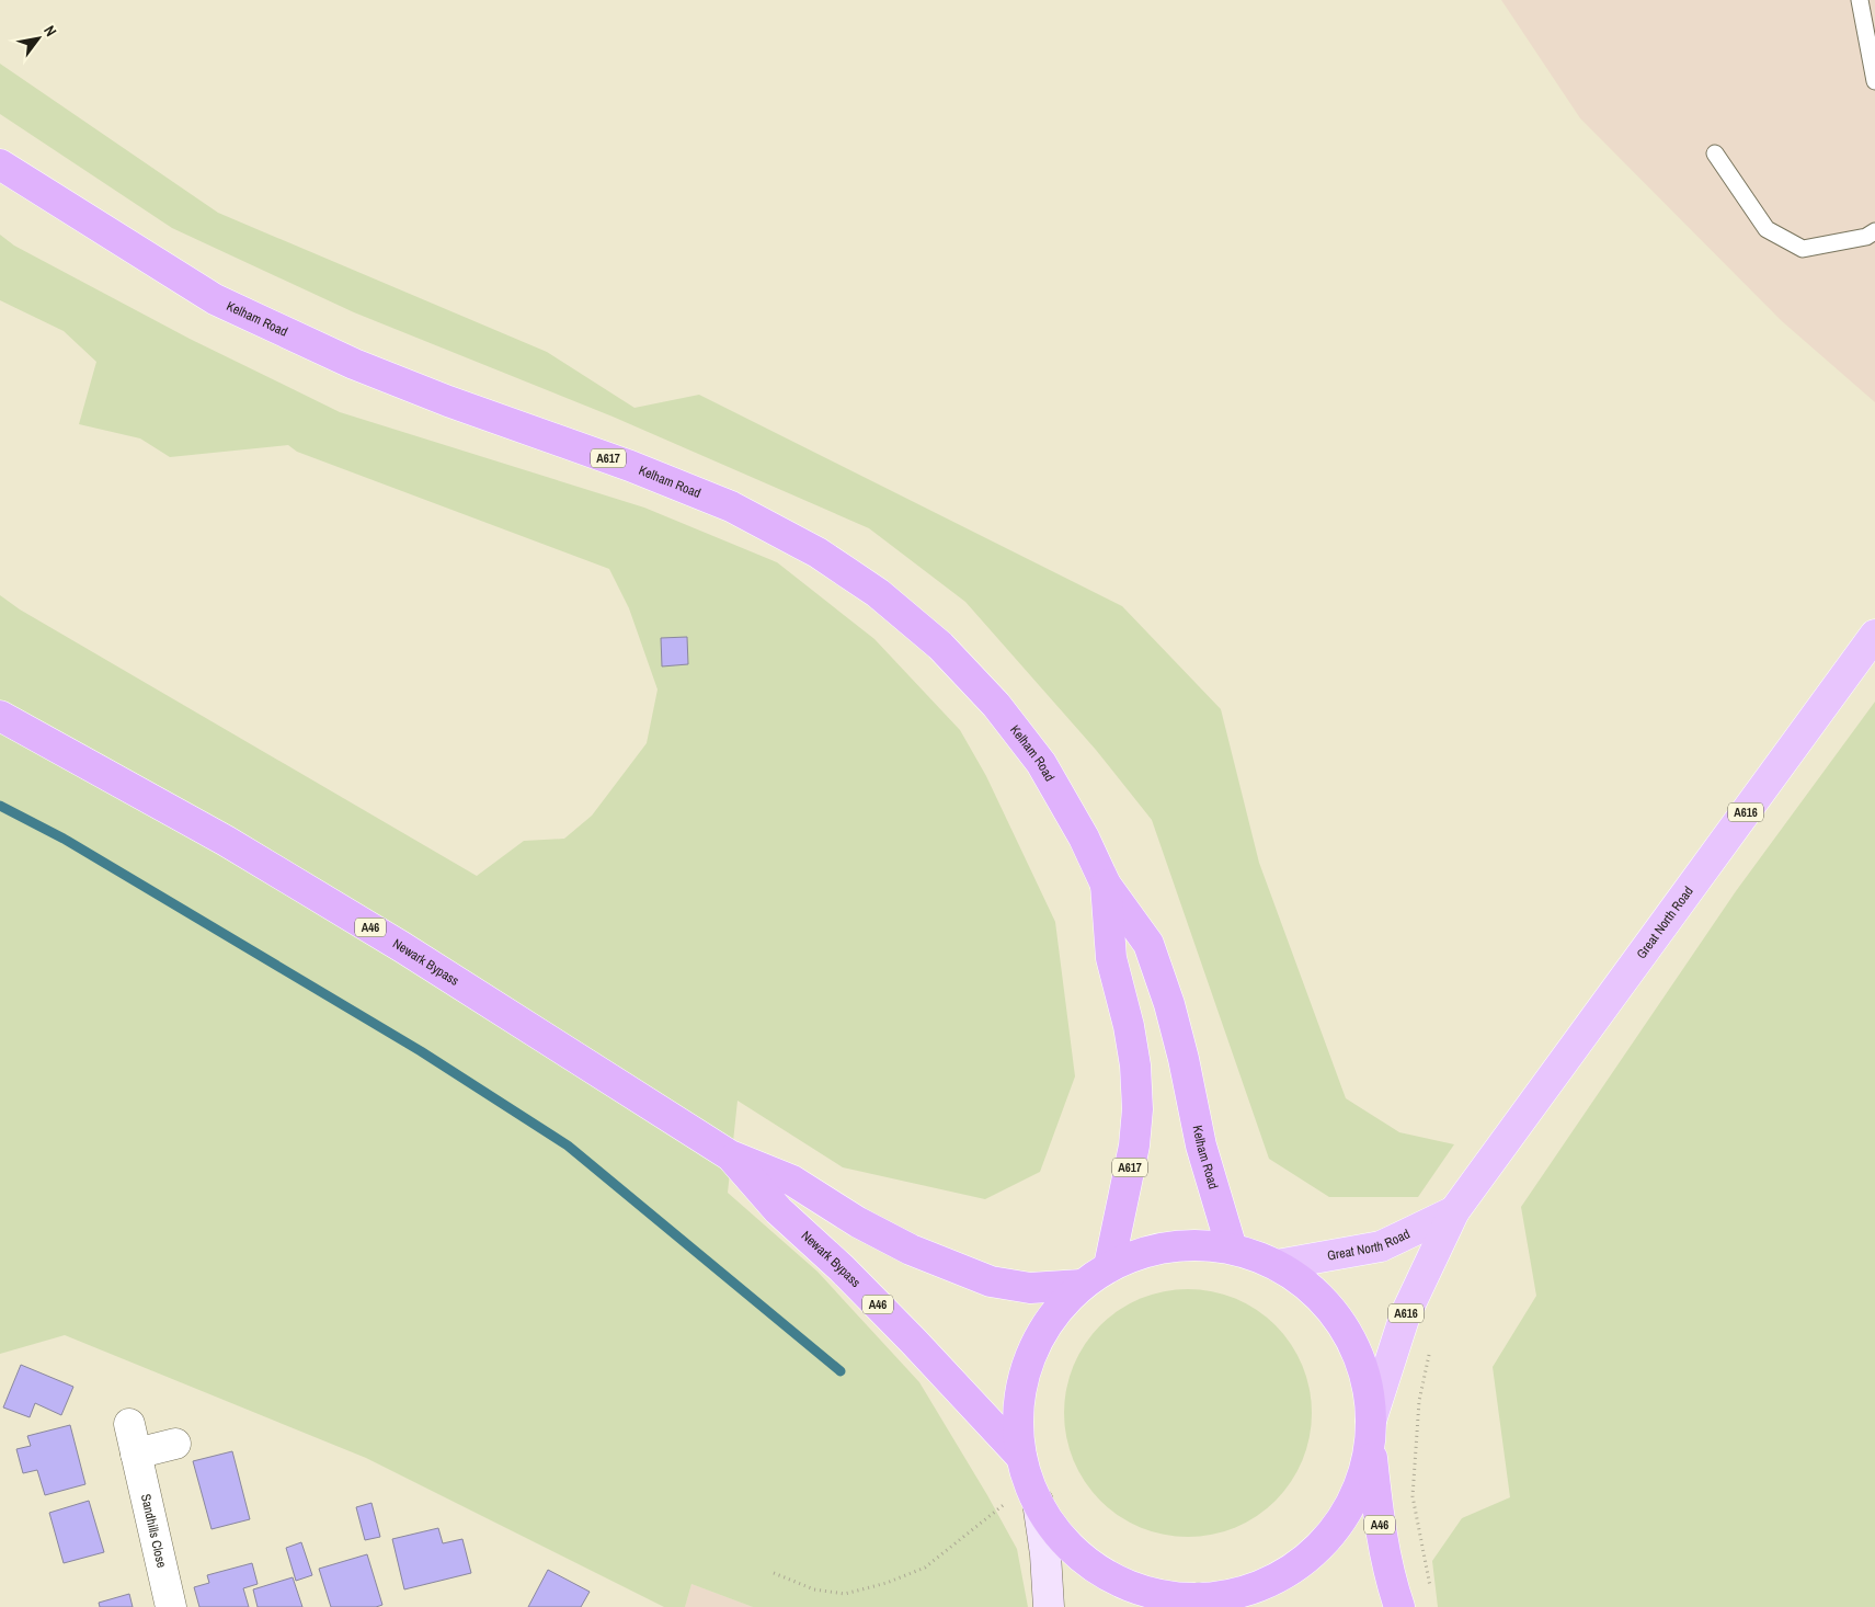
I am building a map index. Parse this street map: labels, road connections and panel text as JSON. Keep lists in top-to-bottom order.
{
  "streets": {
    "highway": [
      "Kelham Road",
      "A617",
      "A46",
      "Newark Bypass"
    ],
    "main road": ["A616", "Great North Road"],
    "street": ["Sandhills Close"]
  },
  "crossings": [
    ["Great North Road", "A46"],
    ["Great North Road", "Newark Bypass"],
    ["A46", "Newark Bypass"]
  ],
  "north": "top right"
}
